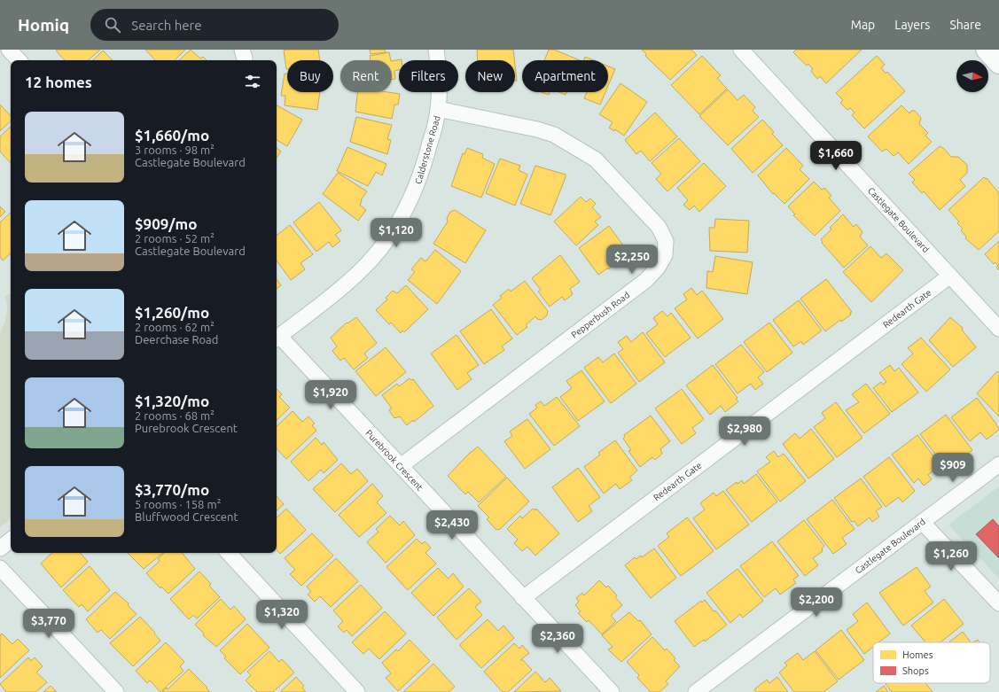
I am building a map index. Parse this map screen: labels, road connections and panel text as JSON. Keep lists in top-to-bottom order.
{
  "streets": {
    "street": [
      "Calderstone Road",
      "Castlegate Boulevard",
      "Redearth Gate",
      "Pepperbush Road",
      "Purebrook Crescent"
    ]
  },
  "crossings": [
    ["Calderstone Road", "Pepperbush Road"],
    ["Calderstone Road", "Purebrook Crescent"],
    ["Castlegate Boulevard", "Redearth Gate"],
    ["Redearth Gate", "Purebrook Crescent"],
    ["Pepperbush Road", "Purebrook Crescent"]
  ],
  "legend": ["Homes", "Shops"],
  "north": "right",
  "page": {
    "header": "Homiq",
    "search": "Search here",
    "nav": ["Map", "Layers", "Share"],
    "chip": [
      "Buy",
      "Rent",
      "Filters",
      "New",
      "Apartment"
    ],
    "heading": "12 homes",
    "list": [
      {
        "name": "$1,660/mo",
        "note": "3 rooms · 98 m² · Castlegate Boulevard"
      },
      {
        "name": "$909/mo",
        "note": "2 rooms · 52 m² · Castlegate Boulevard"
      },
      {
        "name": "$1,260/mo",
        "note": "2 rooms · 62 m² · Deerchase Road"
      },
      {
        "name": "$1,320/mo",
        "note": "2 rooms · 68 m² · Purebrook Crescent"
      },
      {
        "name": "$3,770/mo",
        "note": "5 rooms · 158 m² · Bluffwood Crescent"
      }
    ],
    "price": [
      "$1,660",
      "$1,120",
      "$2,250",
      "$1,920",
      "$2,980",
      "$909",
      "$2,430",
      "$1,260",
      "$2,200",
      "$1,320",
      "$3,770",
      "$2,360"
    ]
  }
}
